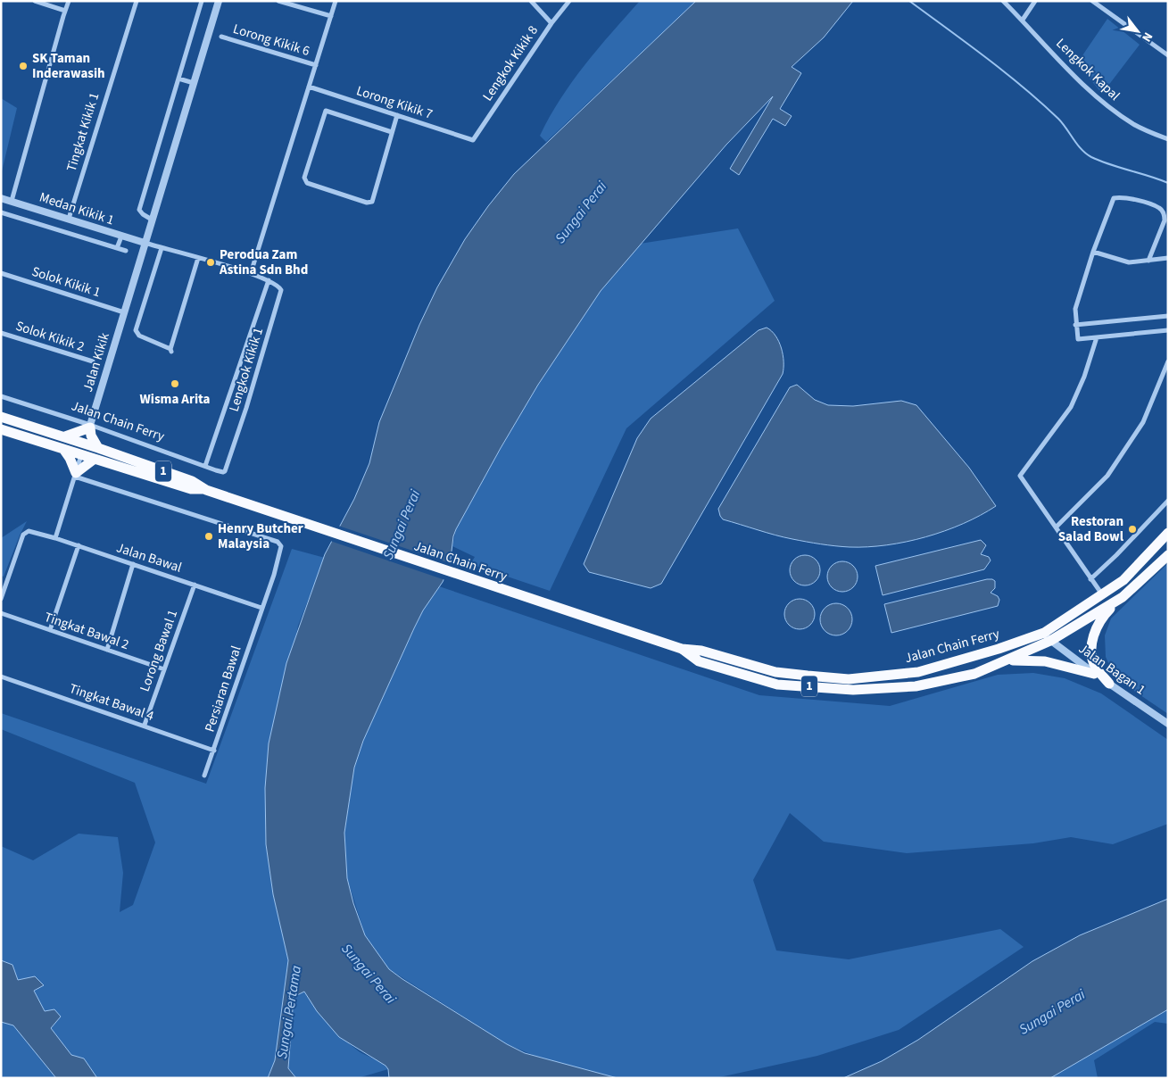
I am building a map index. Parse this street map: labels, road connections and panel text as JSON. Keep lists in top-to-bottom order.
{
  "streets": {
    "highway": ["Jalan Chain Ferry", "1"],
    "street": [
      "Lorong Kikik 6",
      "Lengkok Kikik 8",
      "Lengkok Kapal",
      "Lorong Kikik 7",
      "Tingkat Kikik 1",
      "Medan Kikik 1",
      "Solok Kikik 1",
      "Solok Kikik 2",
      "Jalan Kikik",
      "Lengkok Kikik 1",
      "Jalan Bawal",
      "Tingkat Bawal 2",
      "Lorong Bawal 1",
      "Jalan Bagan 1",
      "Persiaran Bawal",
      "Tingkat Bawal 4"
    ]
  },
  "crossings": [
    ["Lengkok Kikik 8", "Lorong Kikik 7"],
    ["Tingkat Kikik 1", "Medan Kikik 1"],
    ["Medan Kikik 1", "Jalan Kikik"],
    ["Solok Kikik 1", "Jalan Kikik"],
    ["Jalan Kikik", "Jalan Chain Ferry"],
    ["Jalan Kikik", "Jalan Bawal"],
    ["Lengkok Kikik 1", "Jalan Chain Ferry"],
    ["Jalan Chain Ferry", "Jalan Bagan 1"],
    ["Jalan Bawal", "Lorong Bawal 1"],
    ["Jalan Bawal", "Persiaran Bawal"],
    ["Tingkat Bawal 2", "Lorong Bawal 1"],
    ["Lorong Bawal 1", "Tingkat Bawal 4"],
    ["Persiaran Bawal", "Tingkat Bawal 4"]
  ],
  "water": ["Sungai Perai", "Sungai Pertama"],
  "places": [
    "SK Taman Inderawasih",
    "Perodua Zam Astina Sdn Bhd",
    "Wisma Arita",
    "Restoran Salad Bowl",
    "Henry Butcher Malaysia"
  ],
  "north": "bottom right"
}
